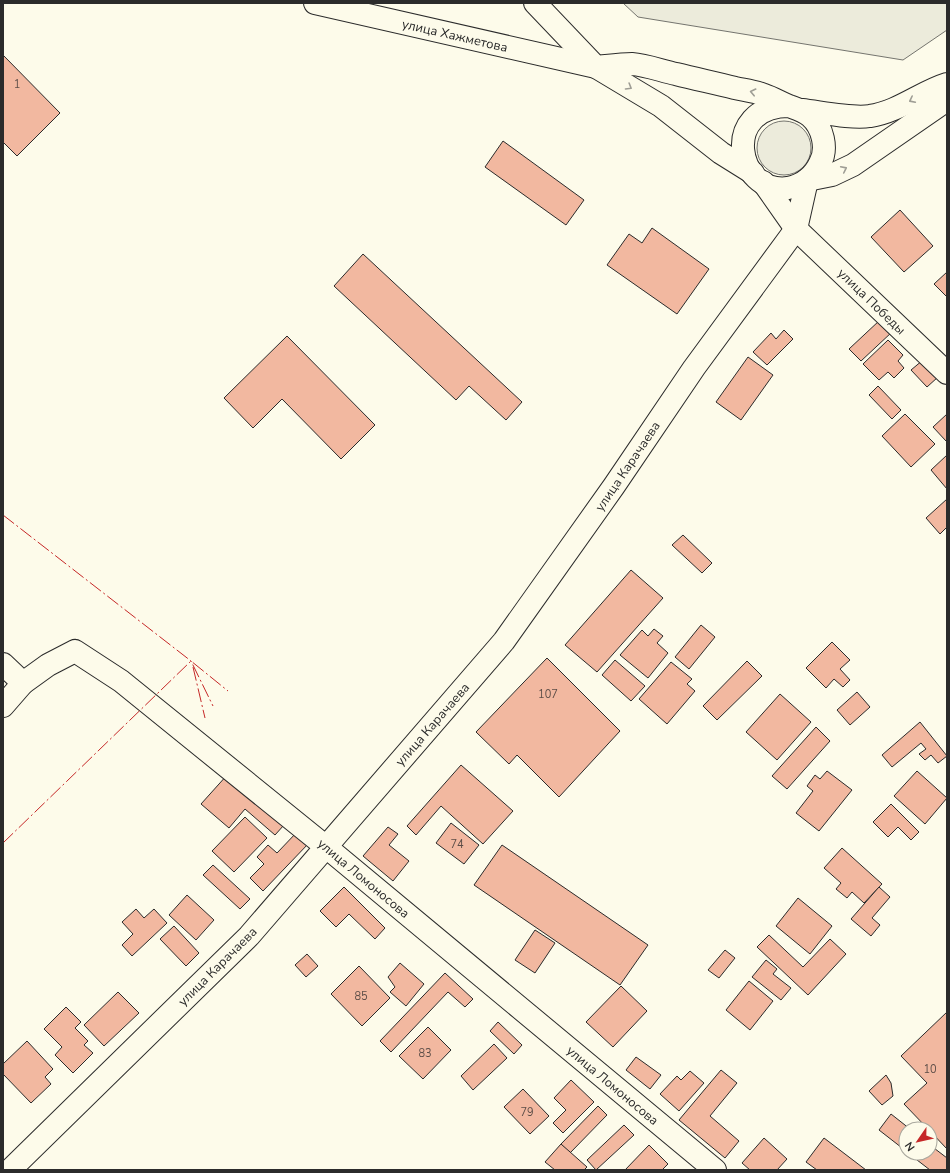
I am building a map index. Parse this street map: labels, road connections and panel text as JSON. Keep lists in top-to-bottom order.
{
  "streets": {
    "street": [
      "улица Хажметова",
      "улица Победы",
      "улица Карачаева",
      "улица Ломоносова"
    ]
  },
  "crossings": [
    ["улица Победы", "улица Карачаева"],
    ["улица Карачаева", "улица Ломоносова"]
  ],
  "house_numbers": [
    "1",
    "107",
    "74",
    "85",
    "83",
    "10",
    "79"
  ],
  "north": "bottom left"
}
